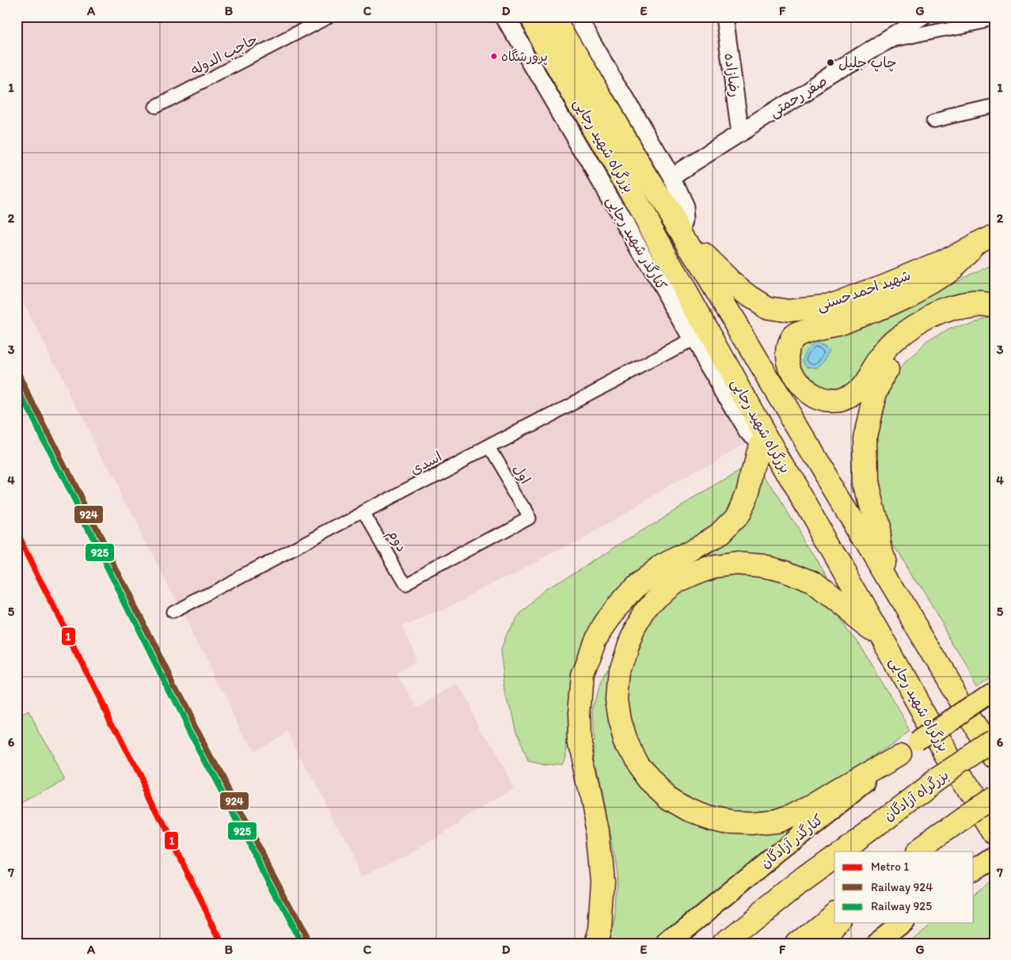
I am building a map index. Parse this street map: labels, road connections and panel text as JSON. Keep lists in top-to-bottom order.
{
  "streets": {
    "highway": ["بزرگراه شهید رجایی", "شهید احمدحسنی", "بزرگراه آزادگان"],
    "main road": ["کنارگذر آزادگان"],
    "street": [
      "حاجب الدوله",
      "رضازاده",
      "صفر رحمتی",
      "کنارگذر شهید رجایی",
      "اسدی",
      "اول",
      "دوم"
    ]
  },
  "crossings": [
    ["رضازاده", "صفر رحمتی"],
    ["بزرگراه شهید رجایی", "کنارگذر شهید رجایی"],
    ["بزرگراه شهید رجایی", "شهید احمدحسنی"],
    ["کنارگذر شهید رجایی", "اسدی"],
    ["اسدی", "اول"],
    ["اسدی", "دوم"],
    ["اول", "دوم"]
  ],
  "places": ["پرورشگاه", "چاپ جلیل"],
  "lines": ["rail line 924", "rail line 925", "metro line 1"],
  "legend": ["Metro 1", "Railway 924", "Railway 925"],
  "grid": {
    "columns": [
      "A",
      "B",
      "C",
      "D",
      "E",
      "F",
      "G"
    ],
    "rows": [
      "1",
      "2",
      "3",
      "4",
      "5",
      "6",
      "7"
    ]
  }
}
